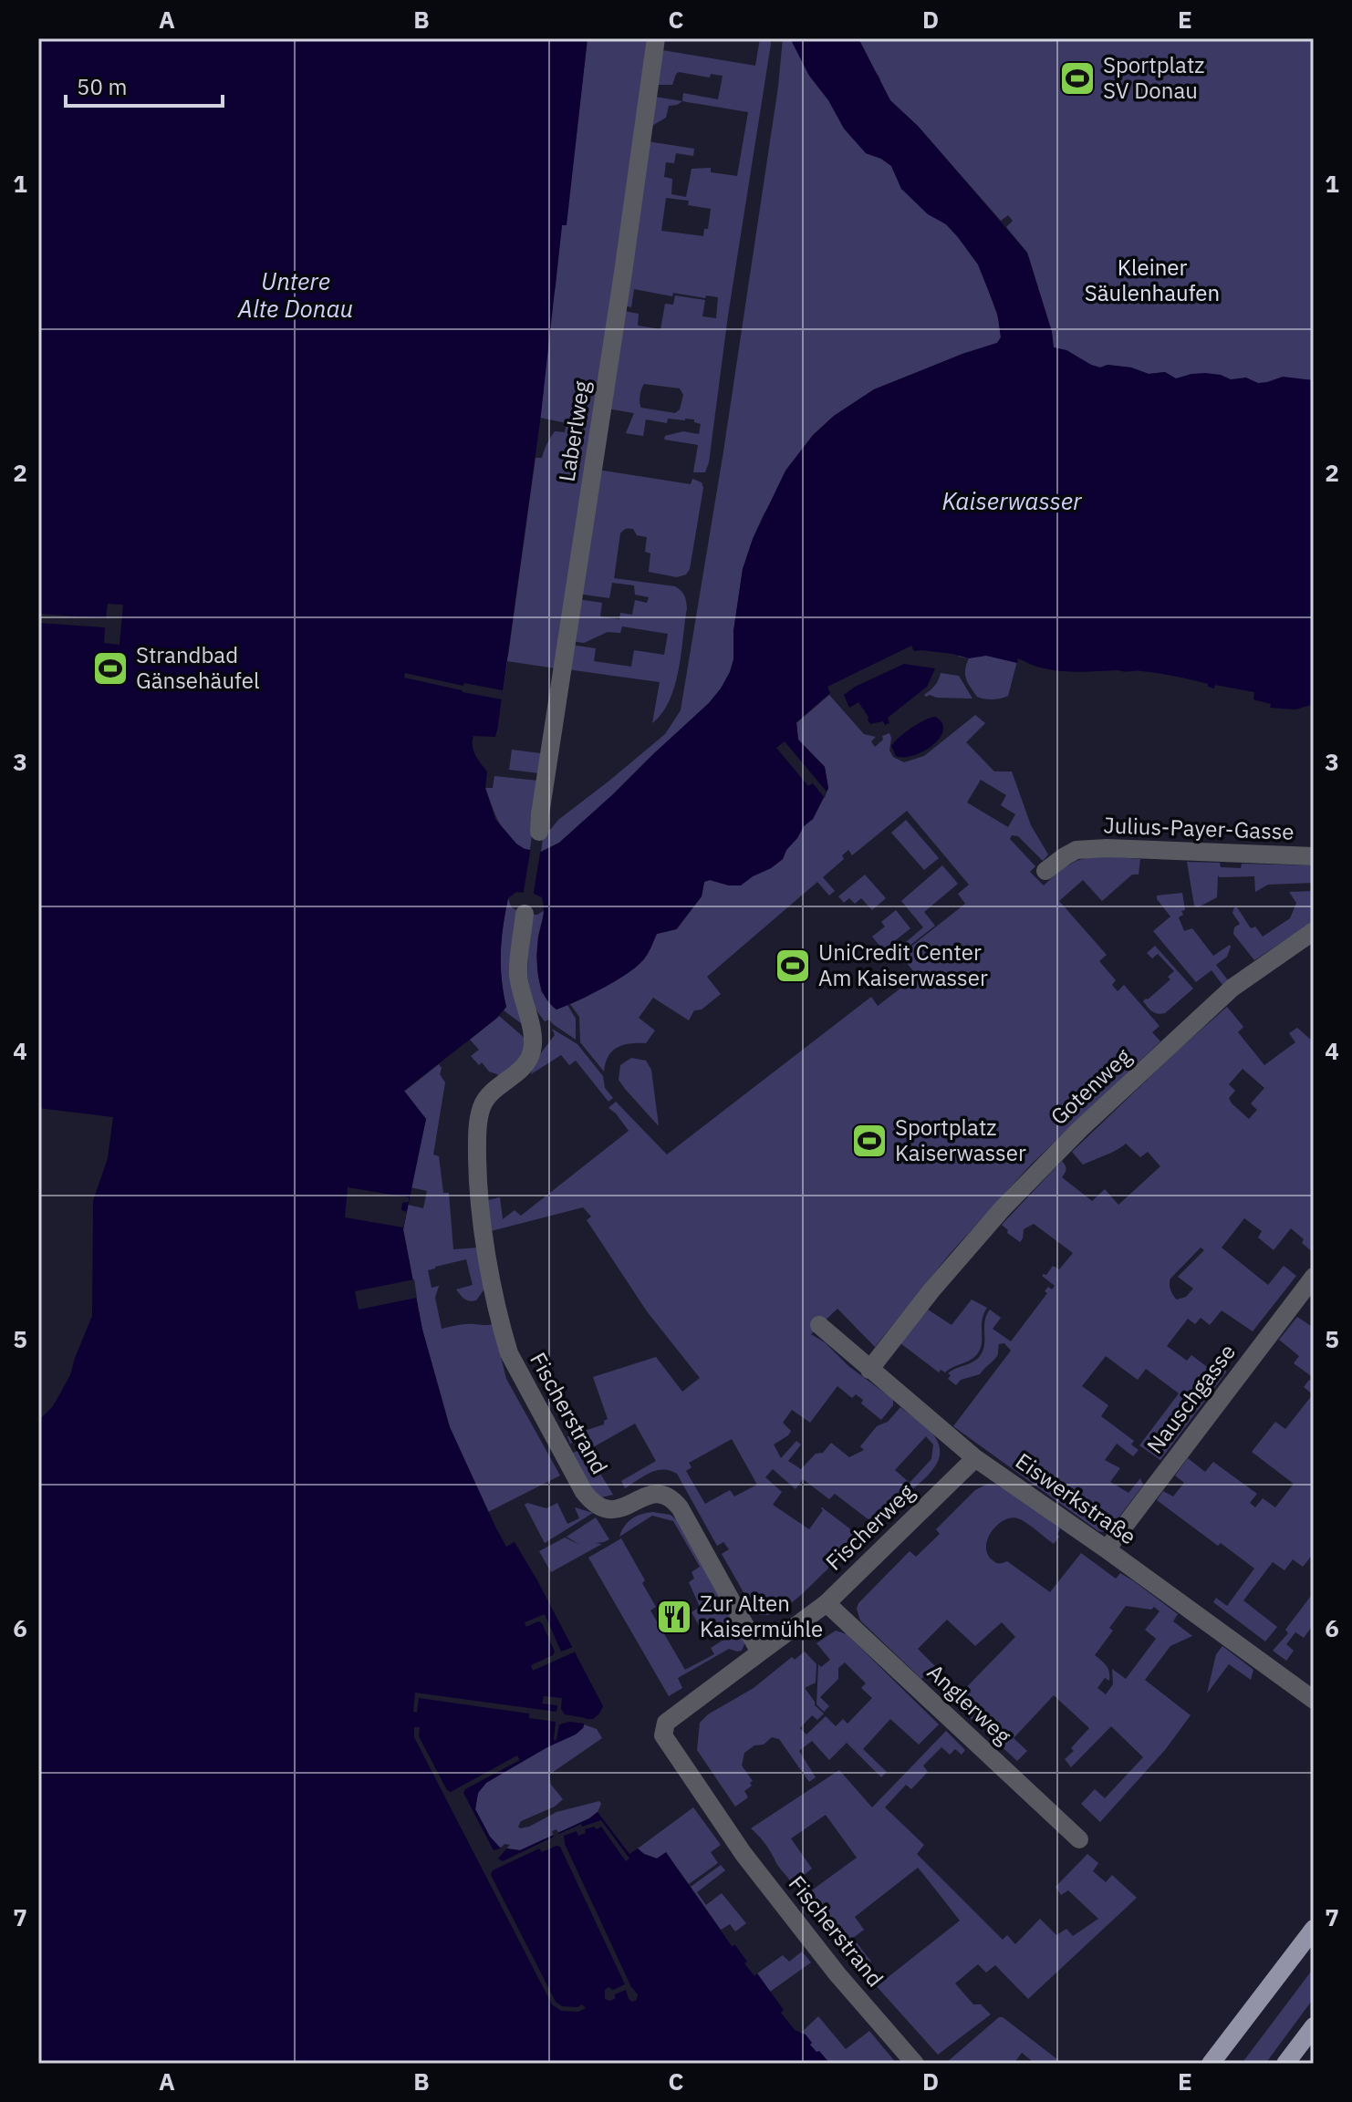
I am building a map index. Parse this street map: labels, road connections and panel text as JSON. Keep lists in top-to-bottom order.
{
  "streets": {
    "street": [
      "Laberlweg",
      "Julius-Payer-Gasse",
      "Gotenweg",
      "Nauschgasse",
      "Fischerstrand",
      "Eiswerkstraße",
      "Fischerweg",
      "Anglerweg"
    ]
  },
  "crossings": [
    ["Gotenweg", "Eiswerkstraße"],
    ["Nauschgasse", "Eiswerkstraße"],
    ["Fischerstrand", "Fischerweg"],
    ["Eiswerkstraße", "Fischerweg"],
    ["Fischerweg", "Anglerweg"]
  ],
  "water": ["Untere Alte Donau", "Kaiserwasser"],
  "parks": ["Kleiner Säulenhaufen"],
  "places": {
    "sports": [
      "Sportplatz SV Donau",
      "Strandbad Gänsehäufel",
      "UniCredit Center Am Kaiserwasser",
      "Sportplatz Kaiserwasser"
    ],
    "restaurant": ["Zur Alten Kaisermühle"]
  },
  "scale_bar": "50 m",
  "grid": {
    "columns": [
      "A",
      "B",
      "C",
      "D",
      "E"
    ],
    "rows": [
      "1",
      "2",
      "3",
      "4",
      "5",
      "6",
      "7"
    ]
  }
}
